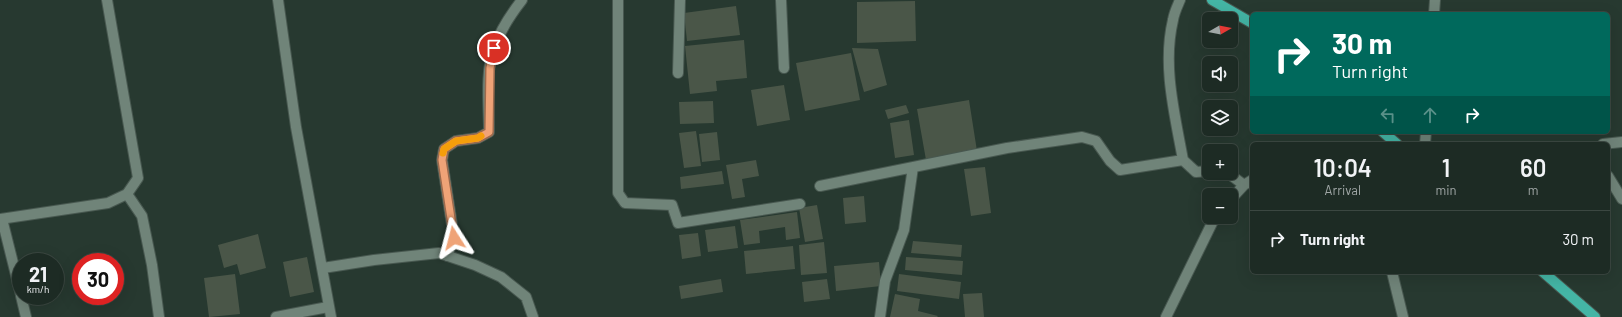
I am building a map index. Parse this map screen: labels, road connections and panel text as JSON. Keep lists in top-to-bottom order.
{
  "north": "right",
  "page": {
    "map_buttons": ["+", "−"],
    "turn": ["30 m", "Turn right"],
    "eta": [
      "10:04",
      "Arrival",
      "1",
      "min",
      "60",
      "m"
    ],
    "list": [
      {
        "name": "Turn right",
        "value": "30 m"
      }
    ],
    "speed": "21 km/h",
    "limit": "30"
  }
}
